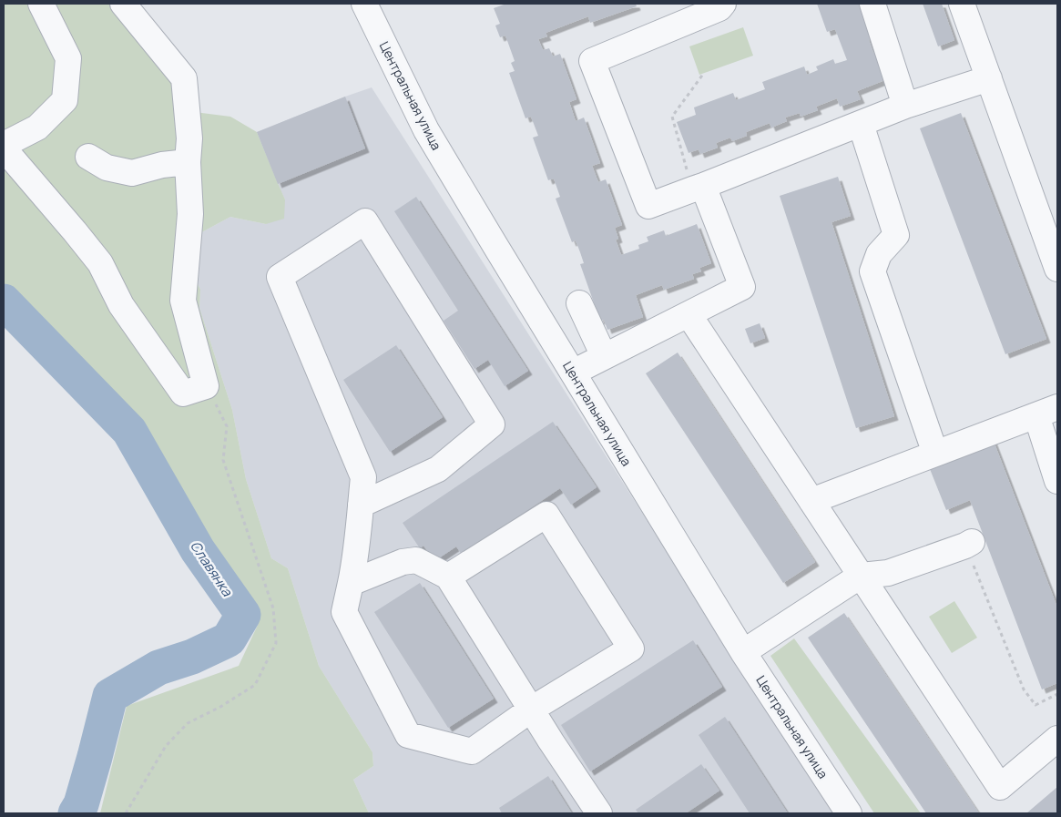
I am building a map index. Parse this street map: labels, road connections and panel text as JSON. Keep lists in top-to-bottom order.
{
  "streets": {
    "street": ["Центральная улица"]
  },
  "water": ["Славянка"]
}
